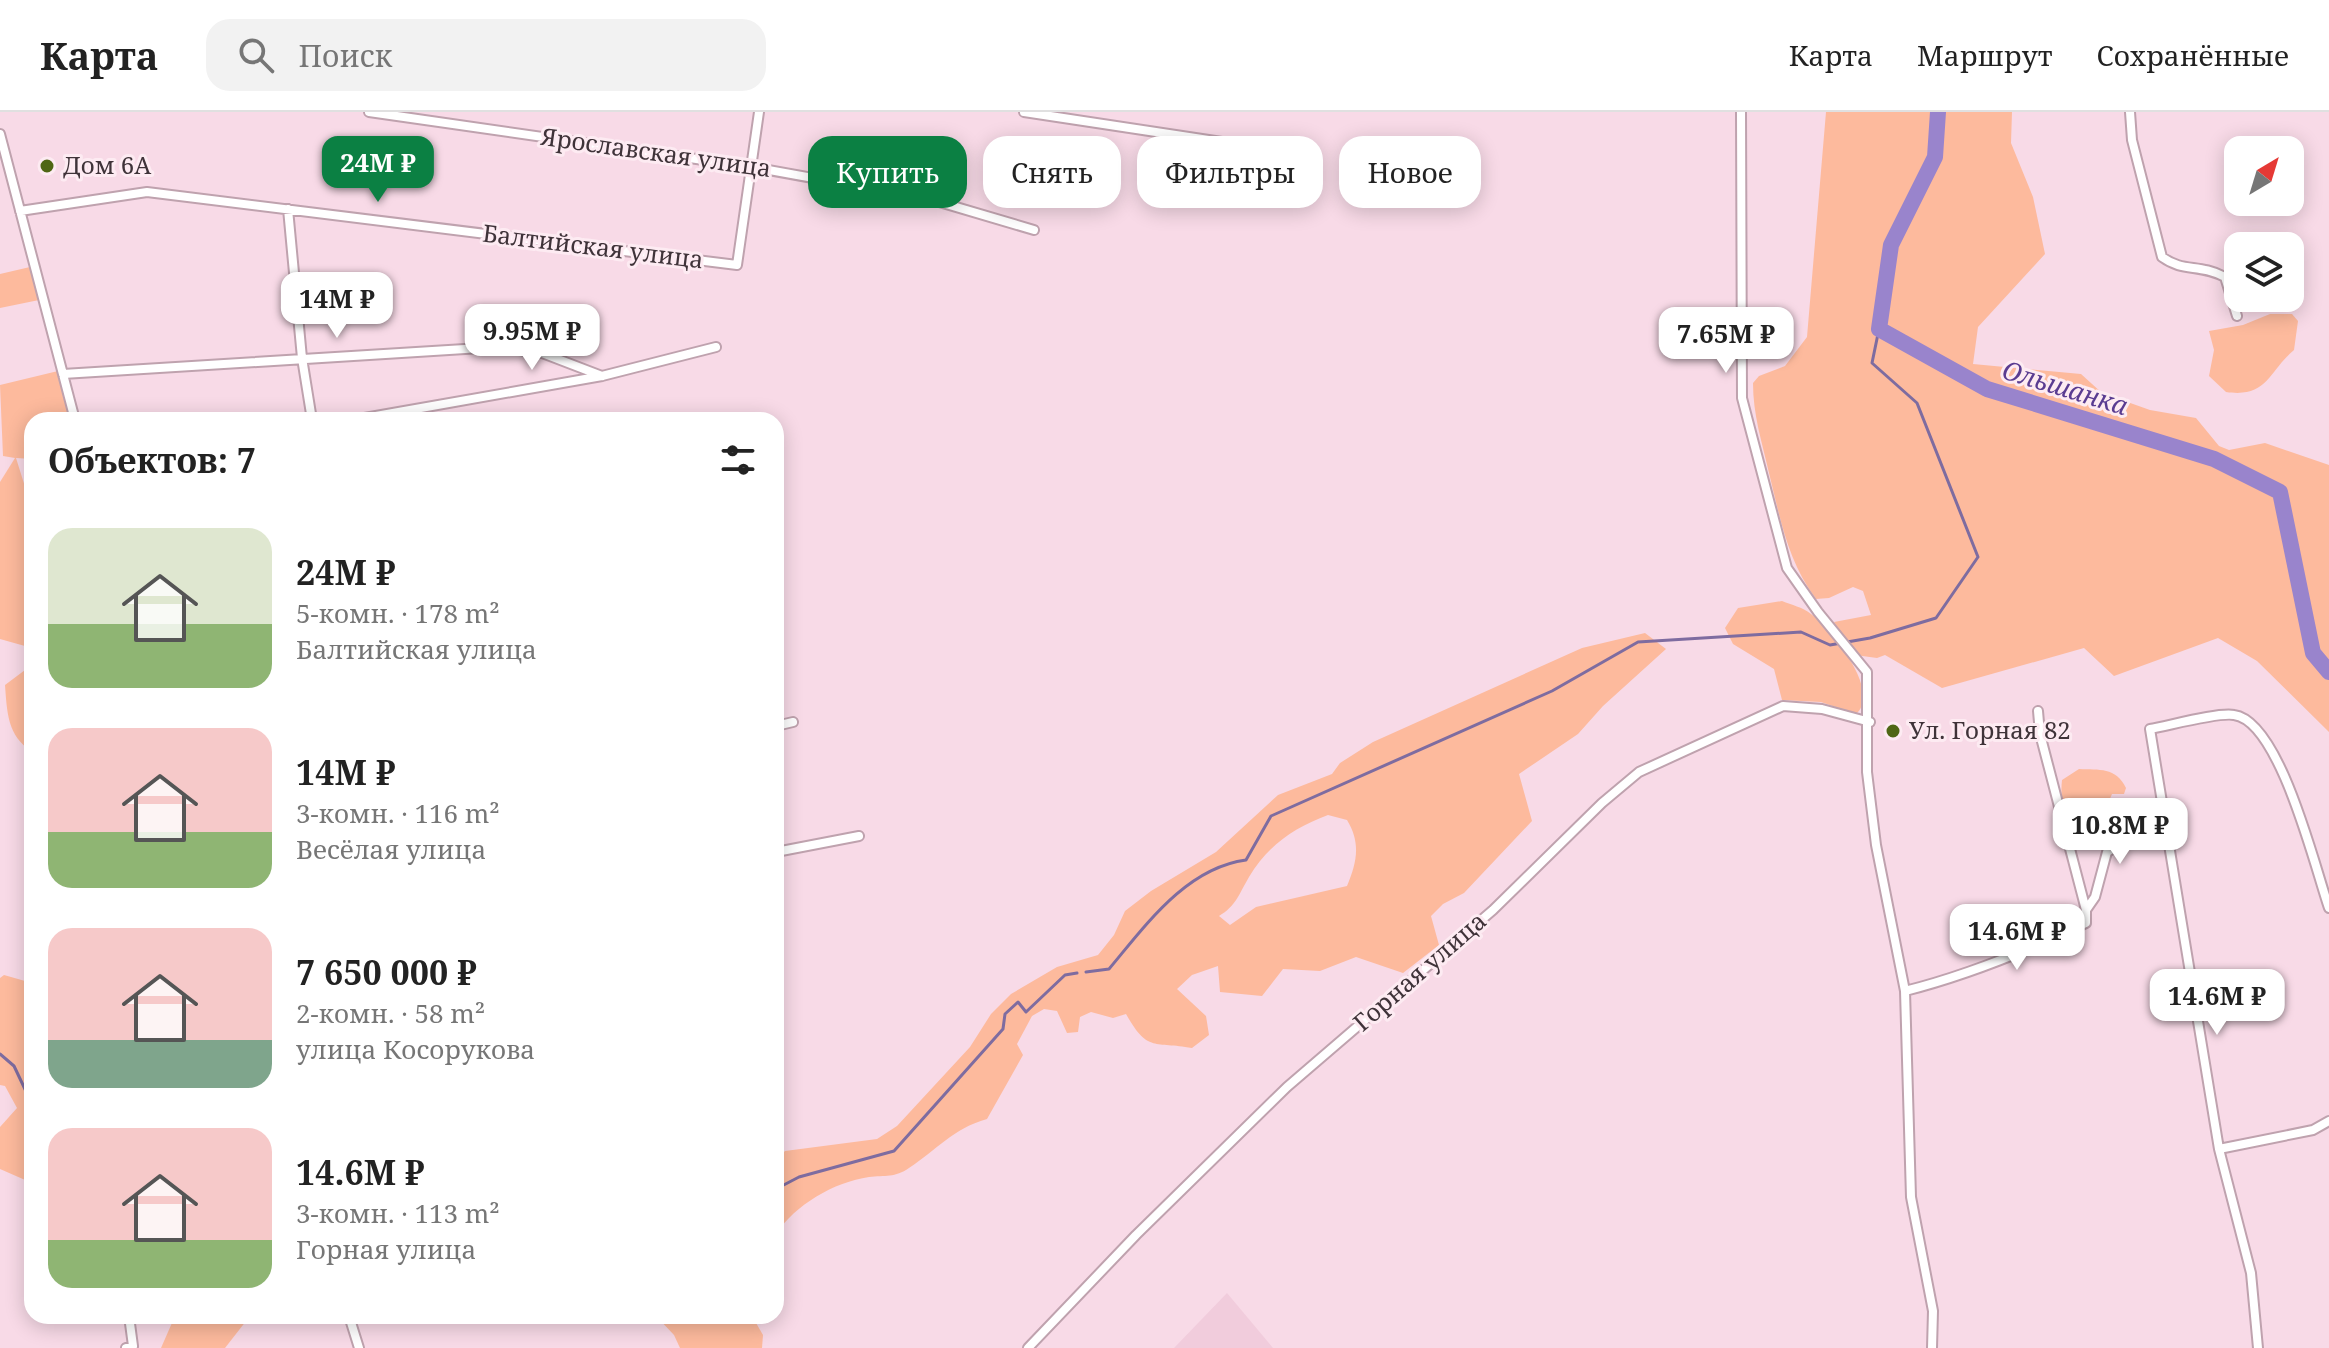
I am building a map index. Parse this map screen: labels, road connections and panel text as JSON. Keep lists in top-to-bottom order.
{
  "streets": {
    "street": ["Ярославская улица", "Балтийская улица", "Горная улица"]
  },
  "crossings": [
    ["Ярославская улица", "Балтийская улица"]
  ],
  "water": ["Ольшанка"],
  "places": ["Дом 6А", "Ул. Горная 82"],
  "north": "top right",
  "page": {
    "header": "Карта",
    "search": "Поиск",
    "nav": ["Карта", "Маршрут", "Сохранённые"],
    "price": [
      "24M ₽",
      "14M ₽",
      "9.95M ₽",
      "7.65M ₽",
      "10.8M ₽",
      "14.6M ₽",
      "14.6M ₽"
    ],
    "chip": [
      "Купить",
      "Снять",
      "Фильтры",
      "Новое"
    ],
    "heading": "Объектов: 7",
    "list": [
      {
        "name": "24M ₽",
        "note": "5-комн. · 178 m² · Балтийская улица"
      },
      {
        "name": "14M ₽",
        "note": "3-комн. · 116 m² · Весёлая улица"
      },
      {
        "name": "7 650 000 ₽",
        "note": "2-комн. · 58 m² · улица Косорукова"
      },
      {
        "name": "14.6M ₽",
        "note": "3-комн. · 113 m² · Горная улица"
      }
    ]
  }
}
